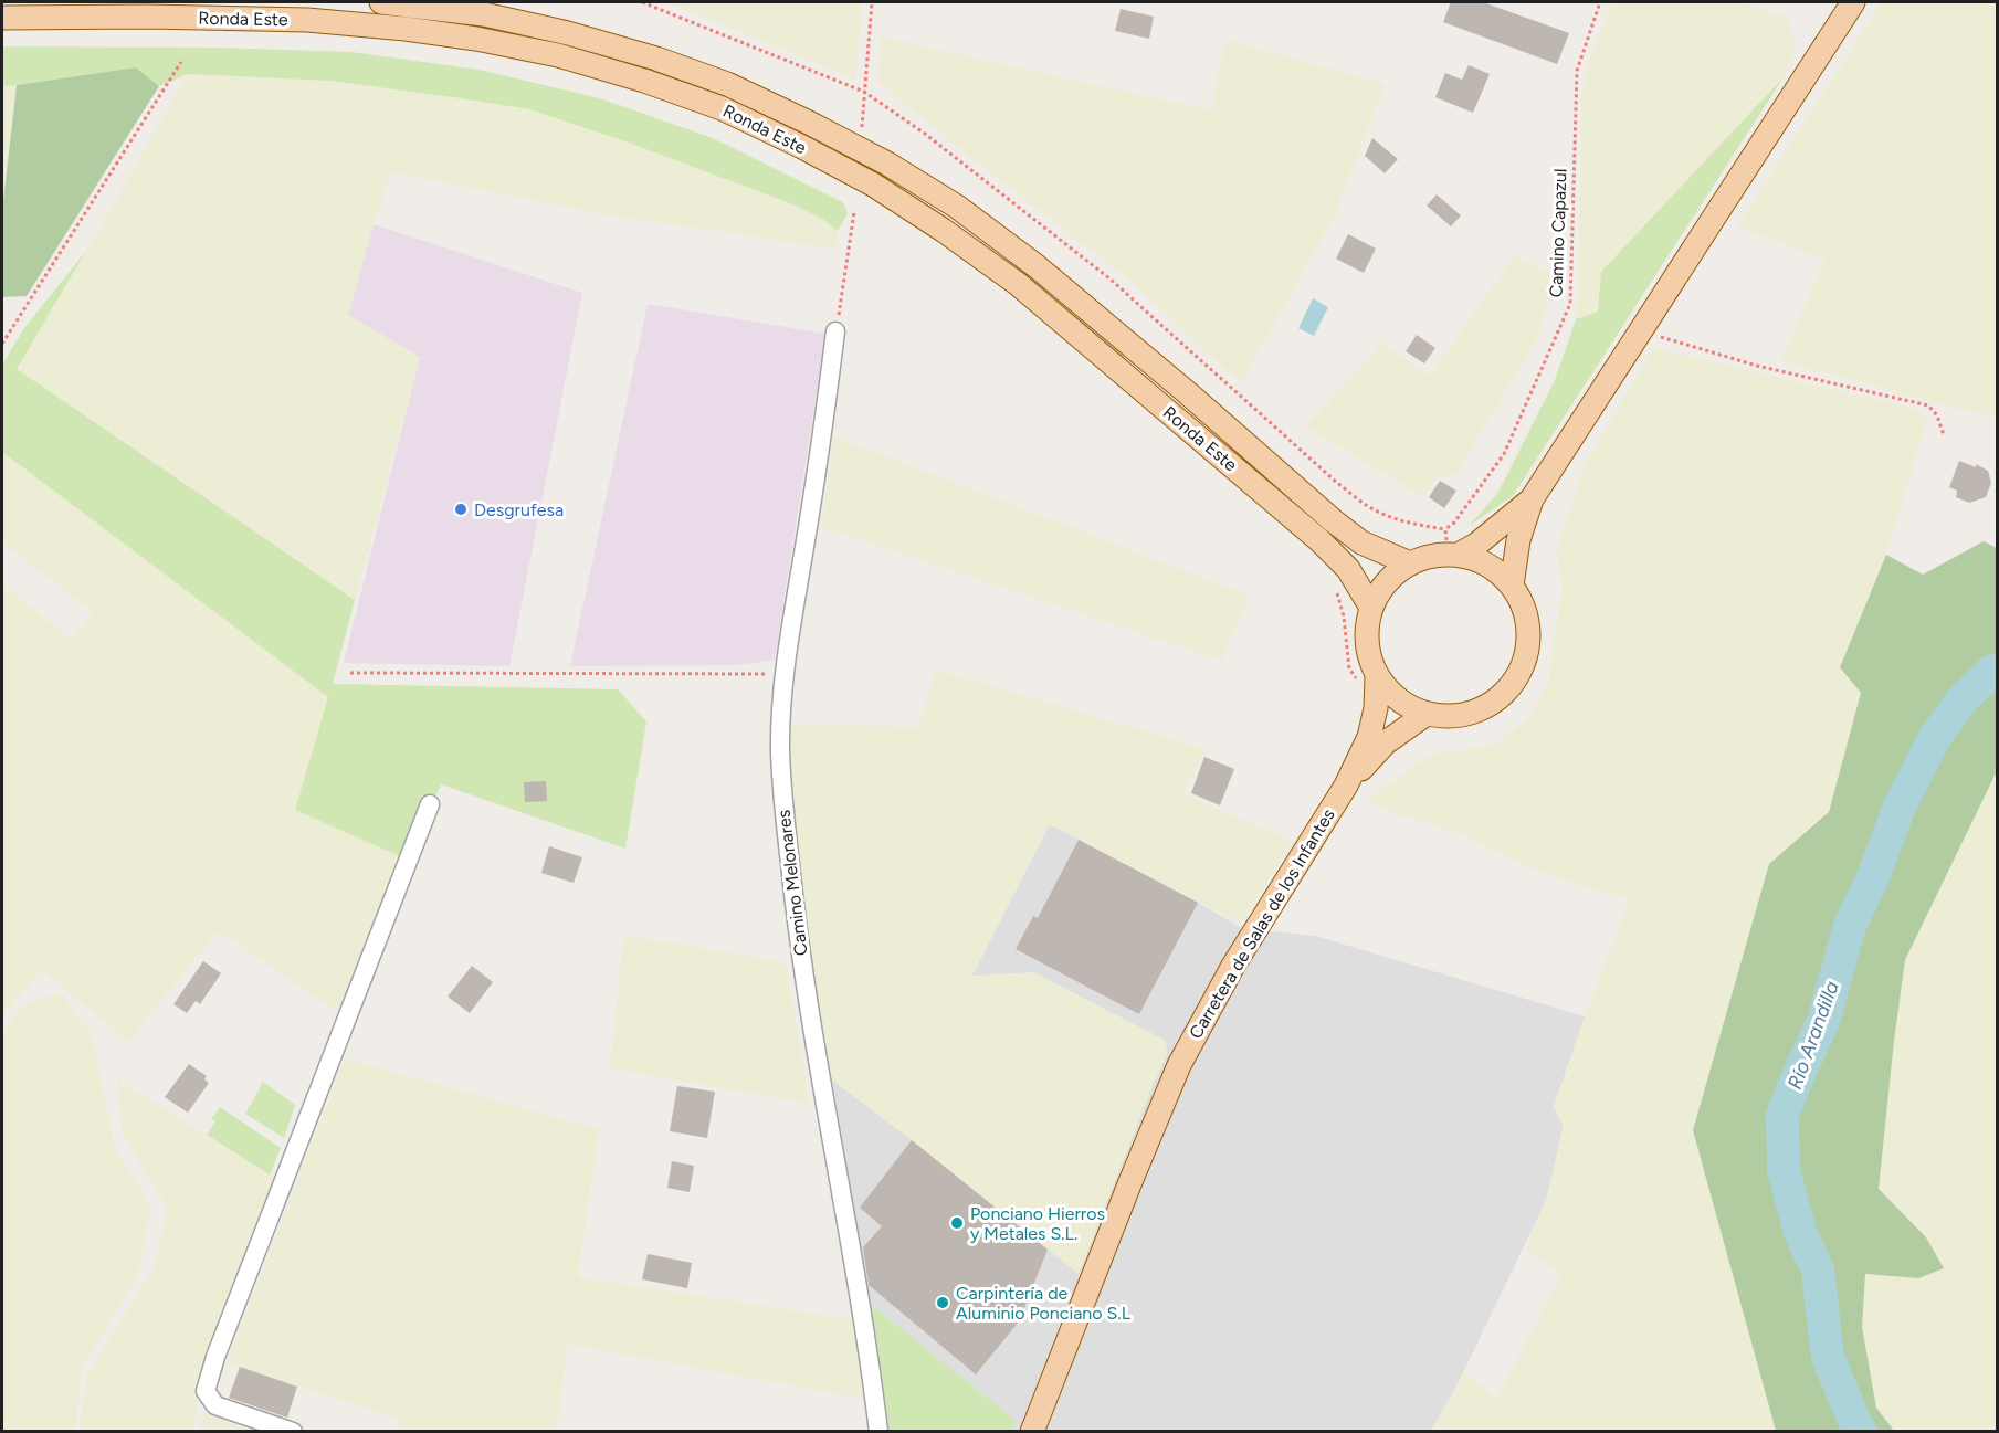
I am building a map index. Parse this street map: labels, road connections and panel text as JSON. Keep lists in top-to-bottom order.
{
  "streets": {
    "main road": ["Ronda Este", "Carretera de Salas de los Infantes"],
    "street": ["Camino Melonares"],
    "path": ["Camino Capazul"]
  },
  "crossings": [
    ["Ronda Este", "Camino Capazul"],
    ["Ronda Este", "Carretera de Salas de los Infantes"],
    ["Camino Capazul", "Carretera de Salas de los Infantes"]
  ],
  "water": ["Río Arandilla"],
  "places": ["Desgrufesa", "Ponciano Hierros y Metales S.L.", "Carpintería de Aluminio Ponciano S.L"]
}
